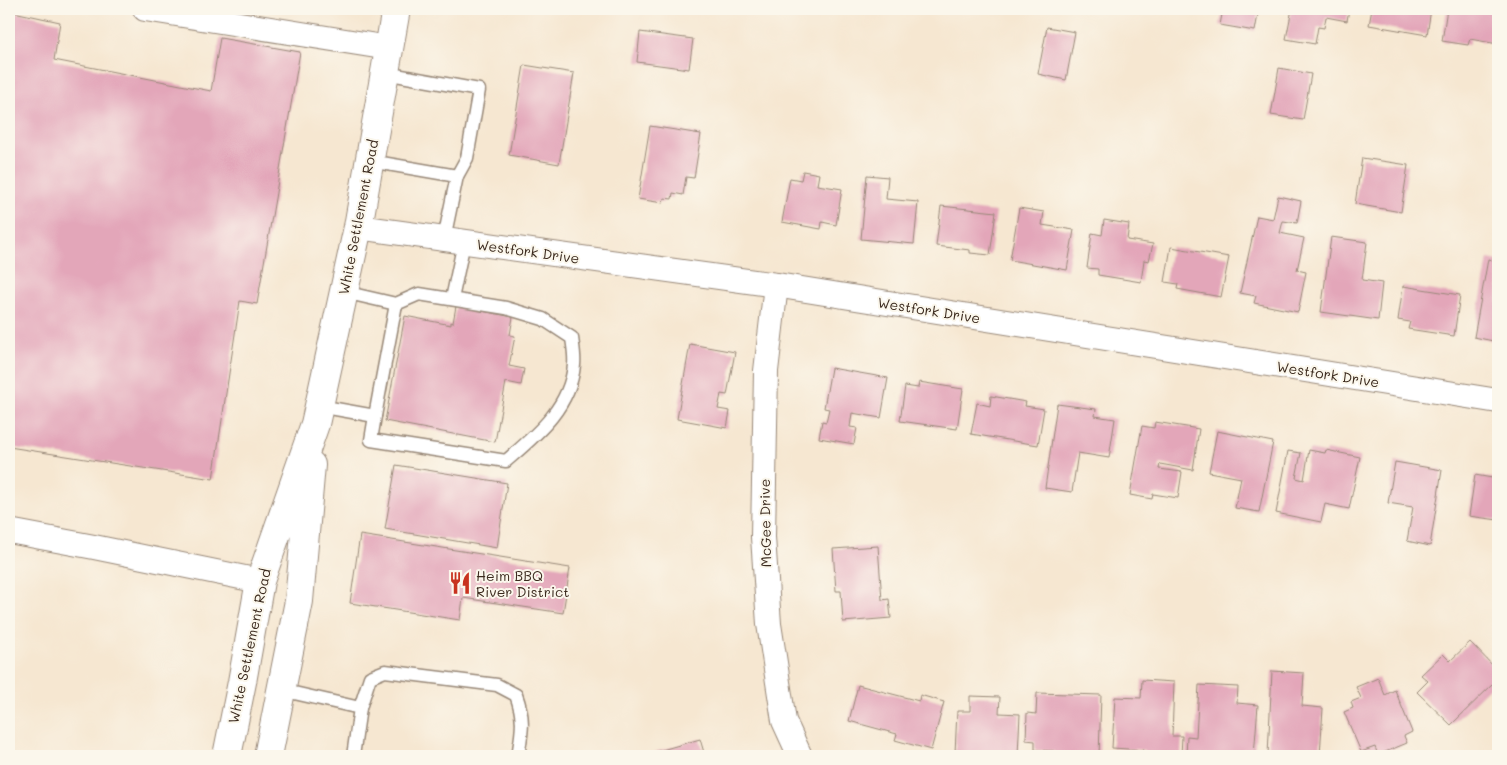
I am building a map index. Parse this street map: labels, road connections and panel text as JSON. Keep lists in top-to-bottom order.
{
  "streets": {
    "main road": ["White Settlement Road"],
    "street": ["Westfork Drive", "McGee Drive"]
  },
  "crossings": [
    ["White Settlement Road", "Westfork Drive"],
    ["Westfork Drive", "McGee Drive"]
  ],
  "places": {
    "restaurant": ["Heim BBQ River District"]
  }
}
